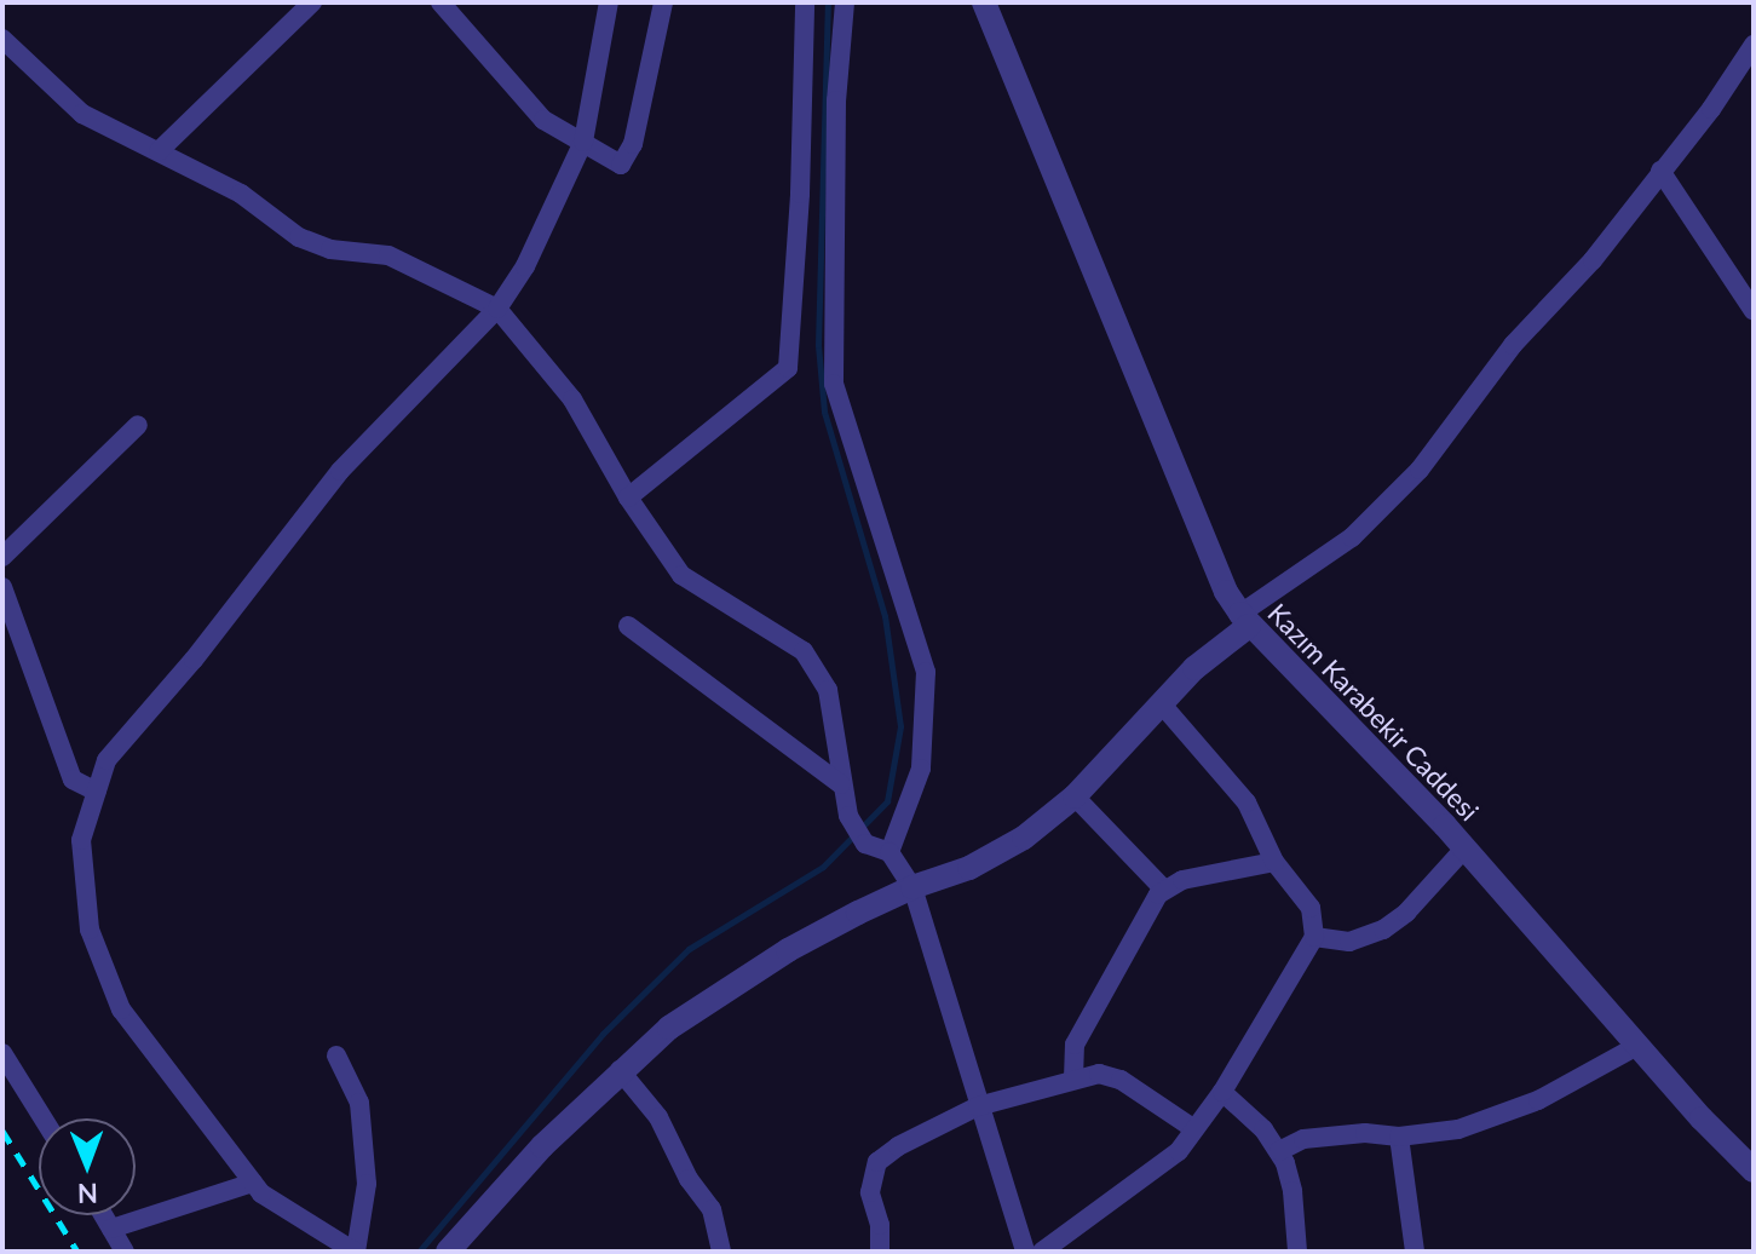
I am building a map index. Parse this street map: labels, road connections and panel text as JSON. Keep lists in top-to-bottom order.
{
  "streets": {
    "street": ["Kazım Karabekir Caddesi"]
  },
  "north": "bottom"
}
